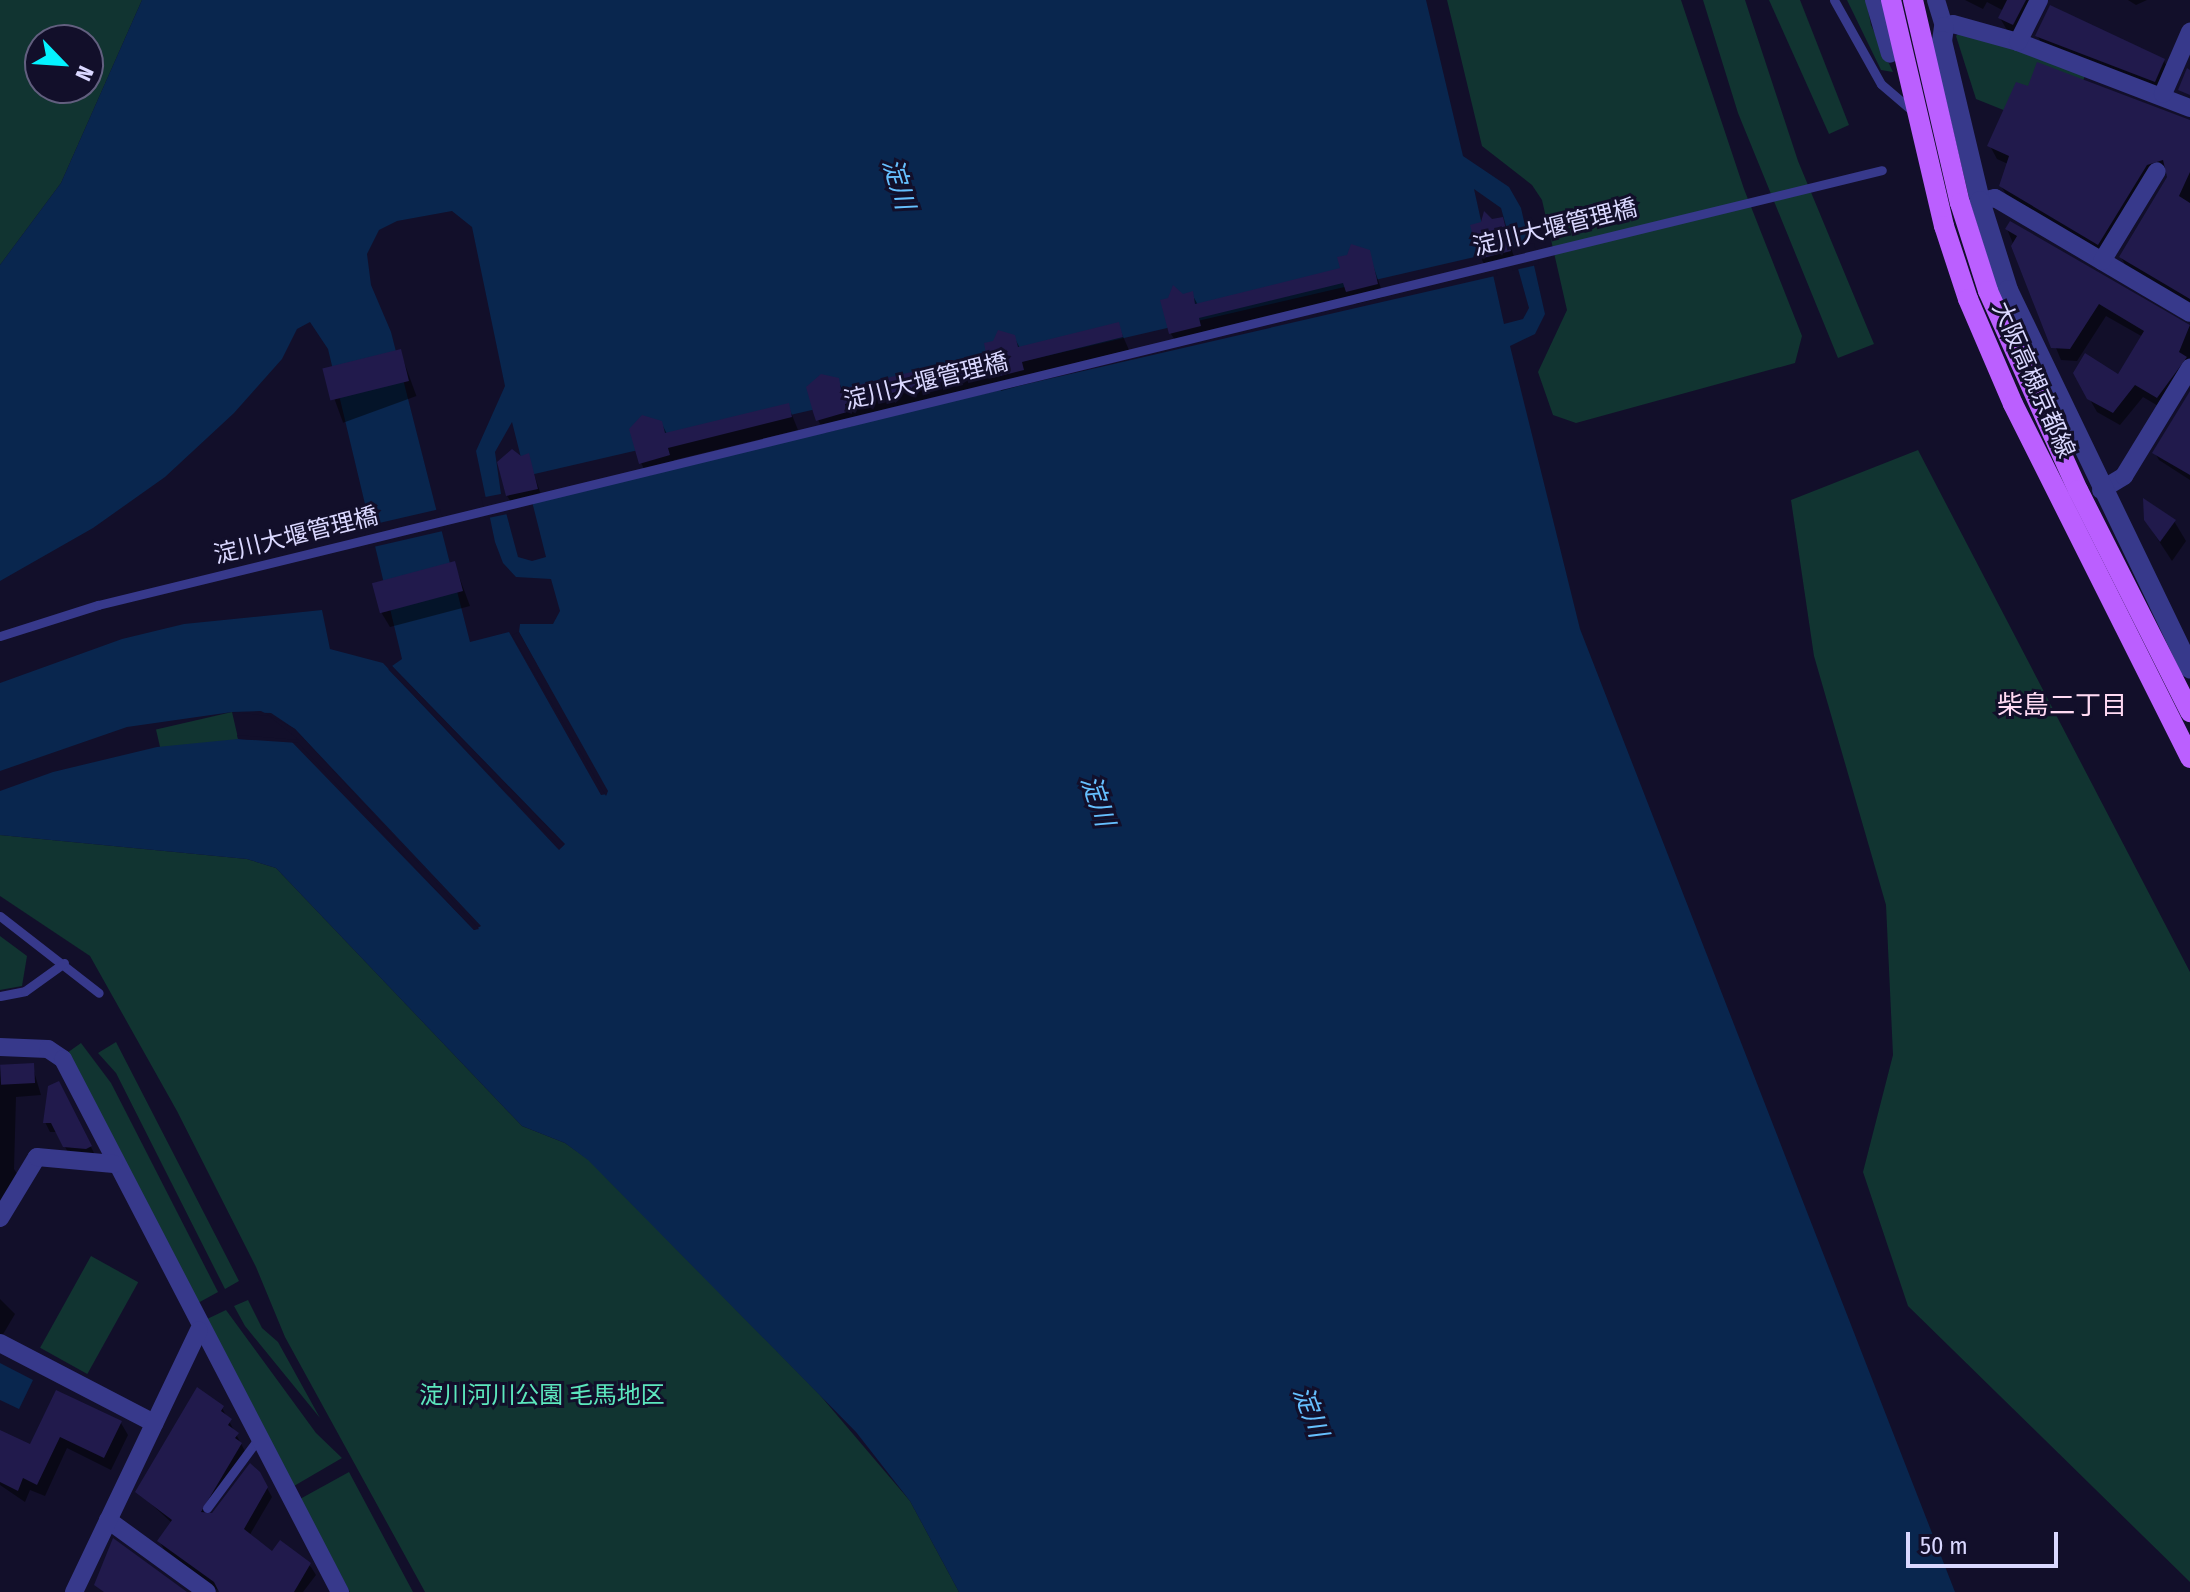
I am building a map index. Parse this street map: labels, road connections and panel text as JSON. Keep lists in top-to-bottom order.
{
  "streets": {
    "main road": ["大阪高槻京都線"],
    "lane": ["淀川大堰管理橋"]
  },
  "districts": ["柴島二丁目"],
  "water": ["淀川"],
  "parks": ["淀川河川公園 毛馬地区"],
  "scale_bar": "50 m",
  "north": "bottom right"
}
